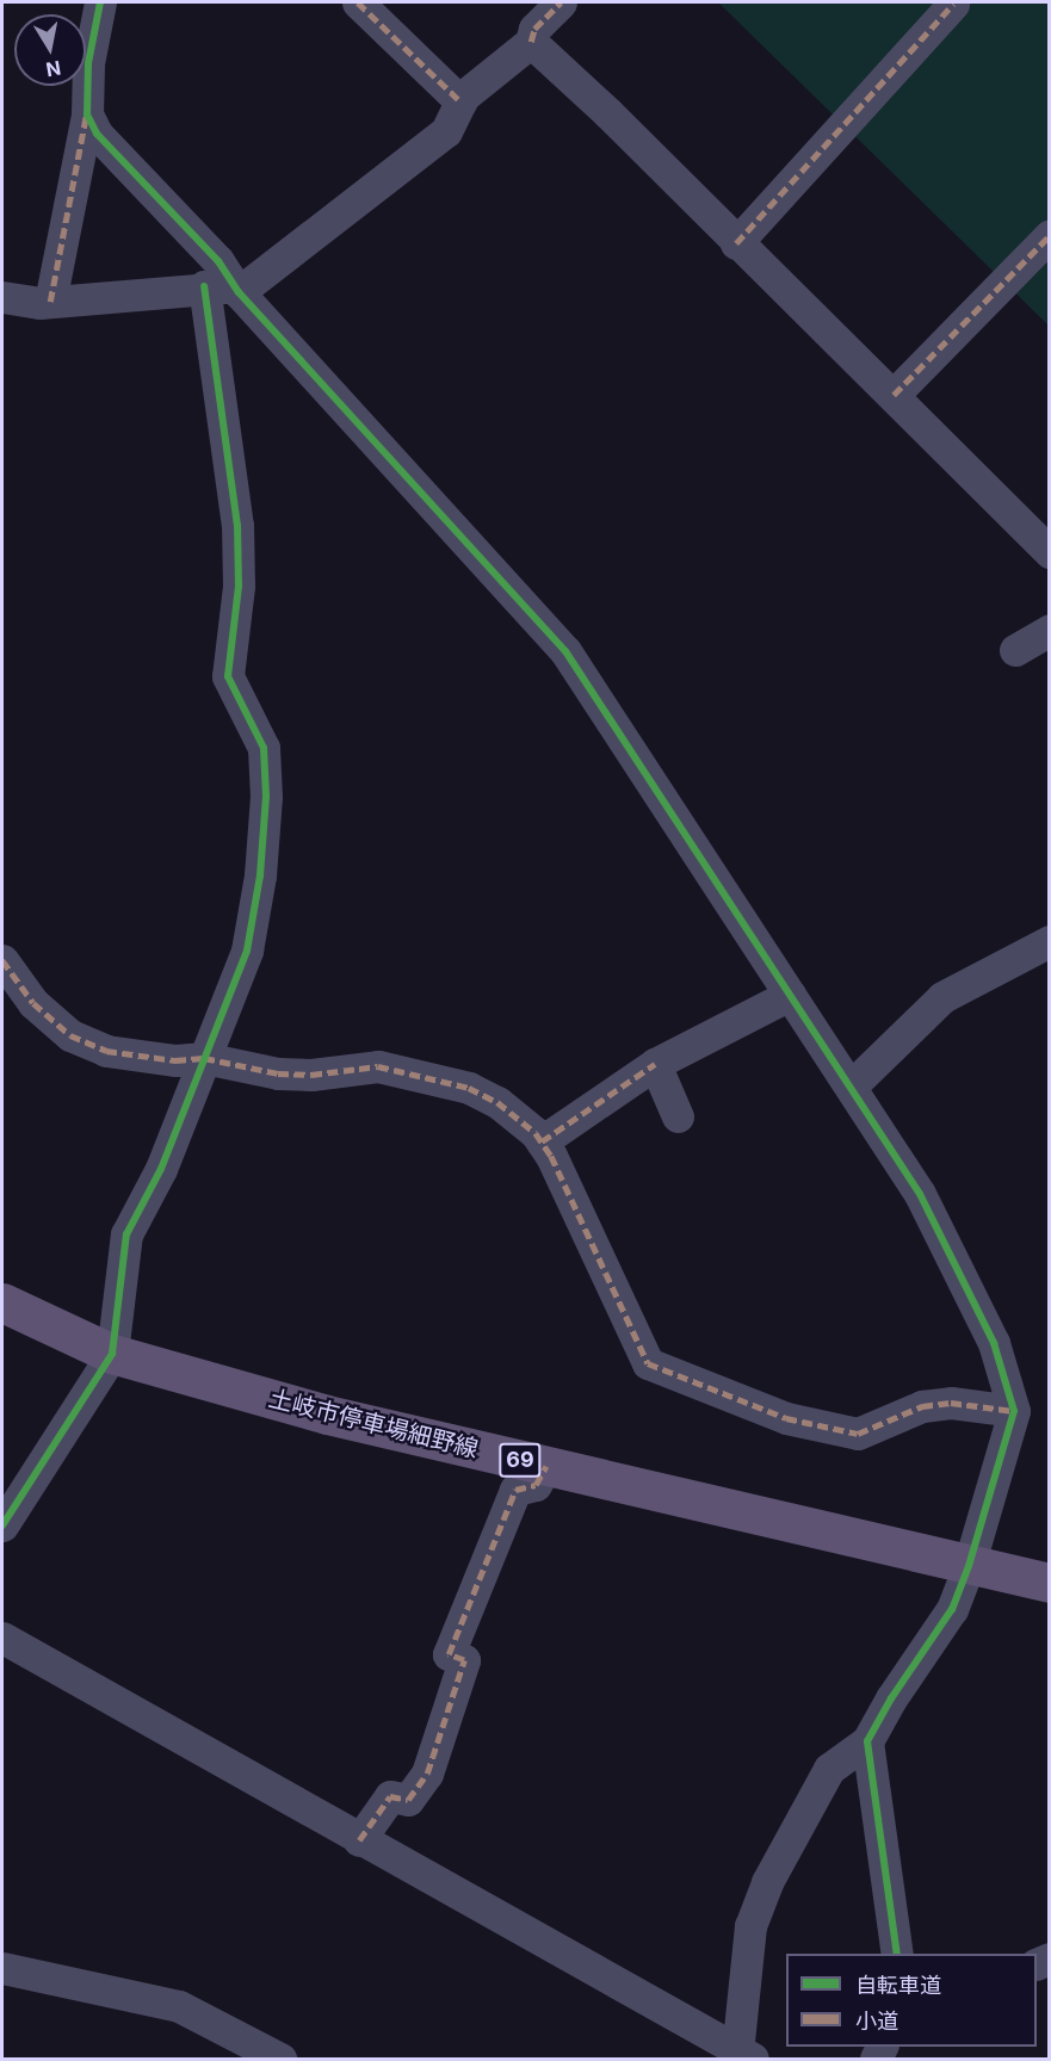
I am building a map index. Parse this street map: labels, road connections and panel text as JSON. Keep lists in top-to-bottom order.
{
  "streets": {
    "main road": ["土岐市停車場細野線", "69"]
  },
  "legend": ["自転車道", "小道"],
  "north": "bottom"
}
